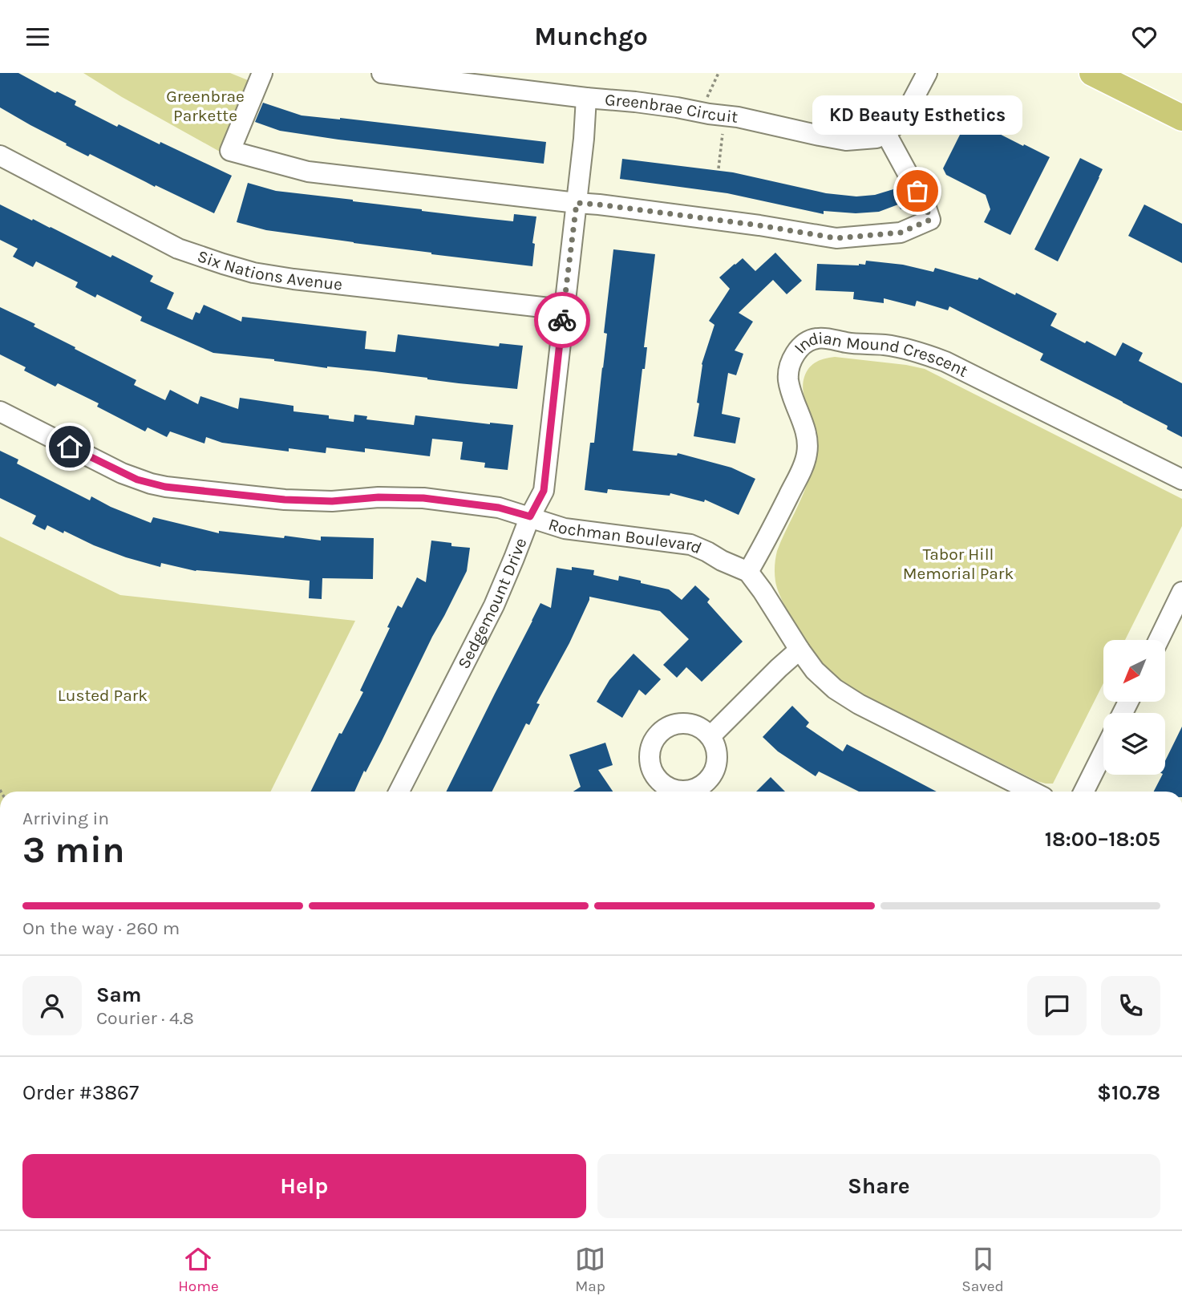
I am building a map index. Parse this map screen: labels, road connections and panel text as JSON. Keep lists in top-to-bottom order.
{
  "streets": {
    "street": [
      "Greenbrae Circuit",
      "Six Nations Avenue",
      "Indian Mound Crescent",
      "Rochman Boulevard",
      "Sedgemount Drive"
    ]
  },
  "crossings": [
    ["Greenbrae Circuit", "Sedgemount Drive"],
    ["Six Nations Avenue", "Sedgemount Drive"],
    ["Indian Mound Crescent", "Rochman Boulevard"],
    ["Rochman Boulevard", "Sedgemount Drive"]
  ],
  "parks": ["Greenbrae Parkette", "Tabor Hill Memorial Park", "Lusted Park"],
  "places": ["KD Beauty Esthetics"],
  "north": "bottom left",
  "page": {
    "header": "Munchgo",
    "bubble": "KD Beauty Esthetics",
    "heading": ["3 min", "Arriving in", "18:00–18:05"],
    "panel": [
      "Sam",
      "Courier · 4.8",
      "Order #3867",
      "$10.78"
    ],
    "bar": "On the way · 260 m",
    "buttons": ["Help", "Share"],
    "tabs": ["Home", "Map", "Saved"]
  }
}
